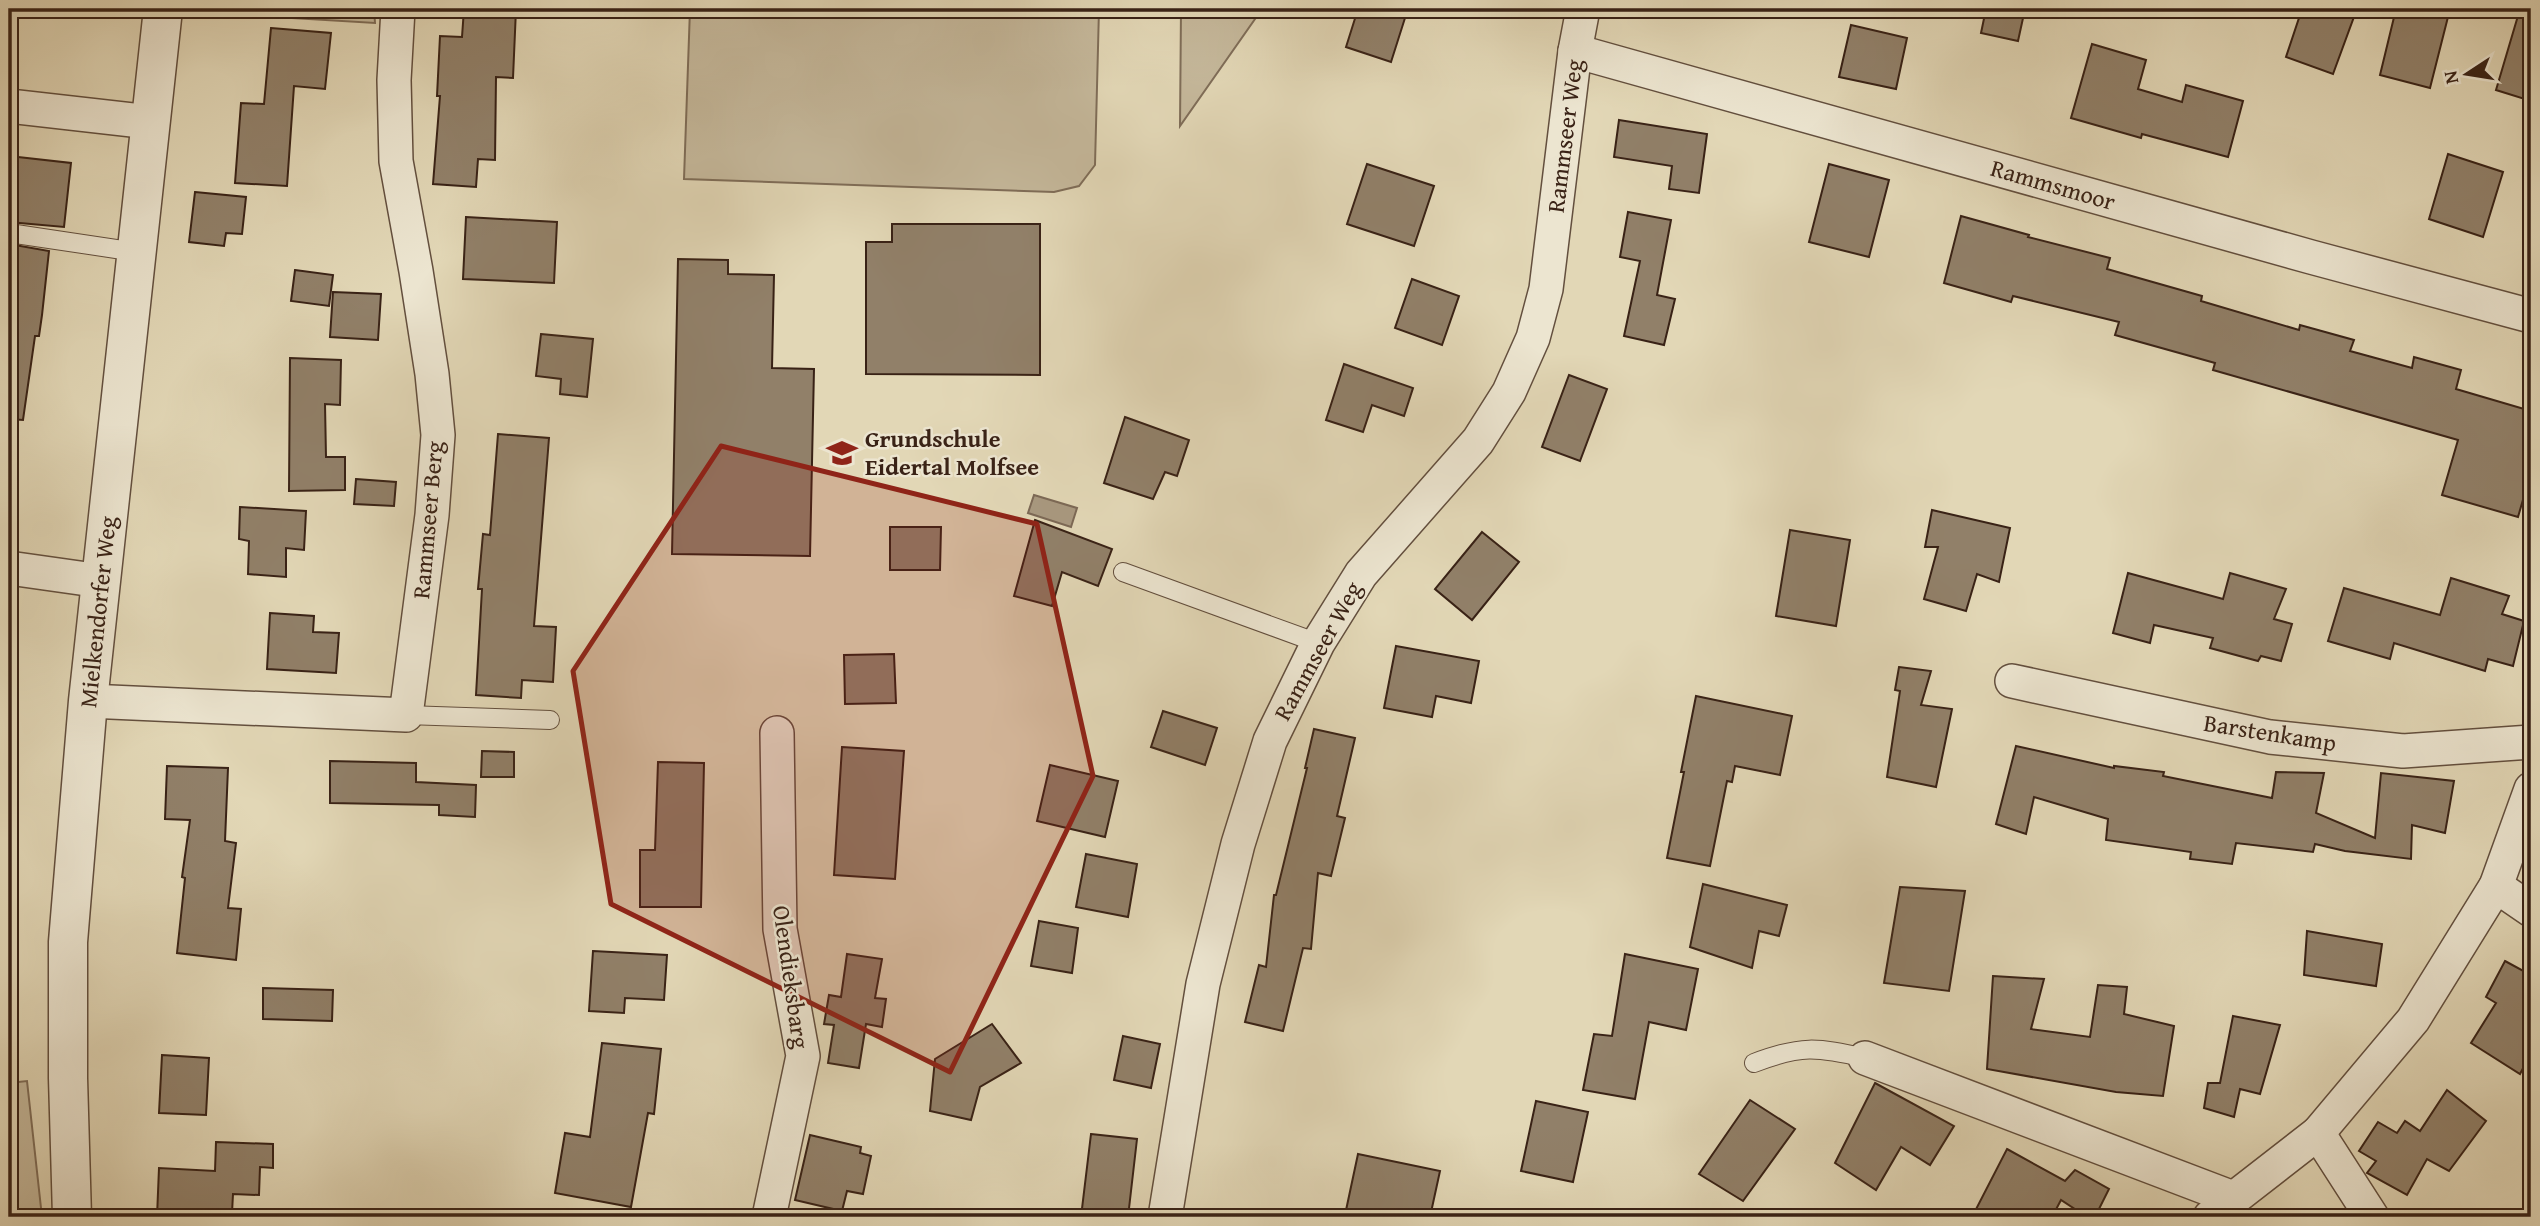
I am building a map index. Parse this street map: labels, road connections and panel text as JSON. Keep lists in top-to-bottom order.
{
  "streets": {
    "street": [
      "Rammseer Weg",
      "Rammsmoor",
      "Rammseer Berg",
      "Mielkendorfer Weg",
      "Barstenkamp",
      "Olendieksbarg"
    ]
  },
  "crossings": [
    ["Rammseer Weg", "Rammsmoor"]
  ],
  "places": {
    "school or university": ["Grundschule Eidertal Molfsee"]
  },
  "north": "left"
}
